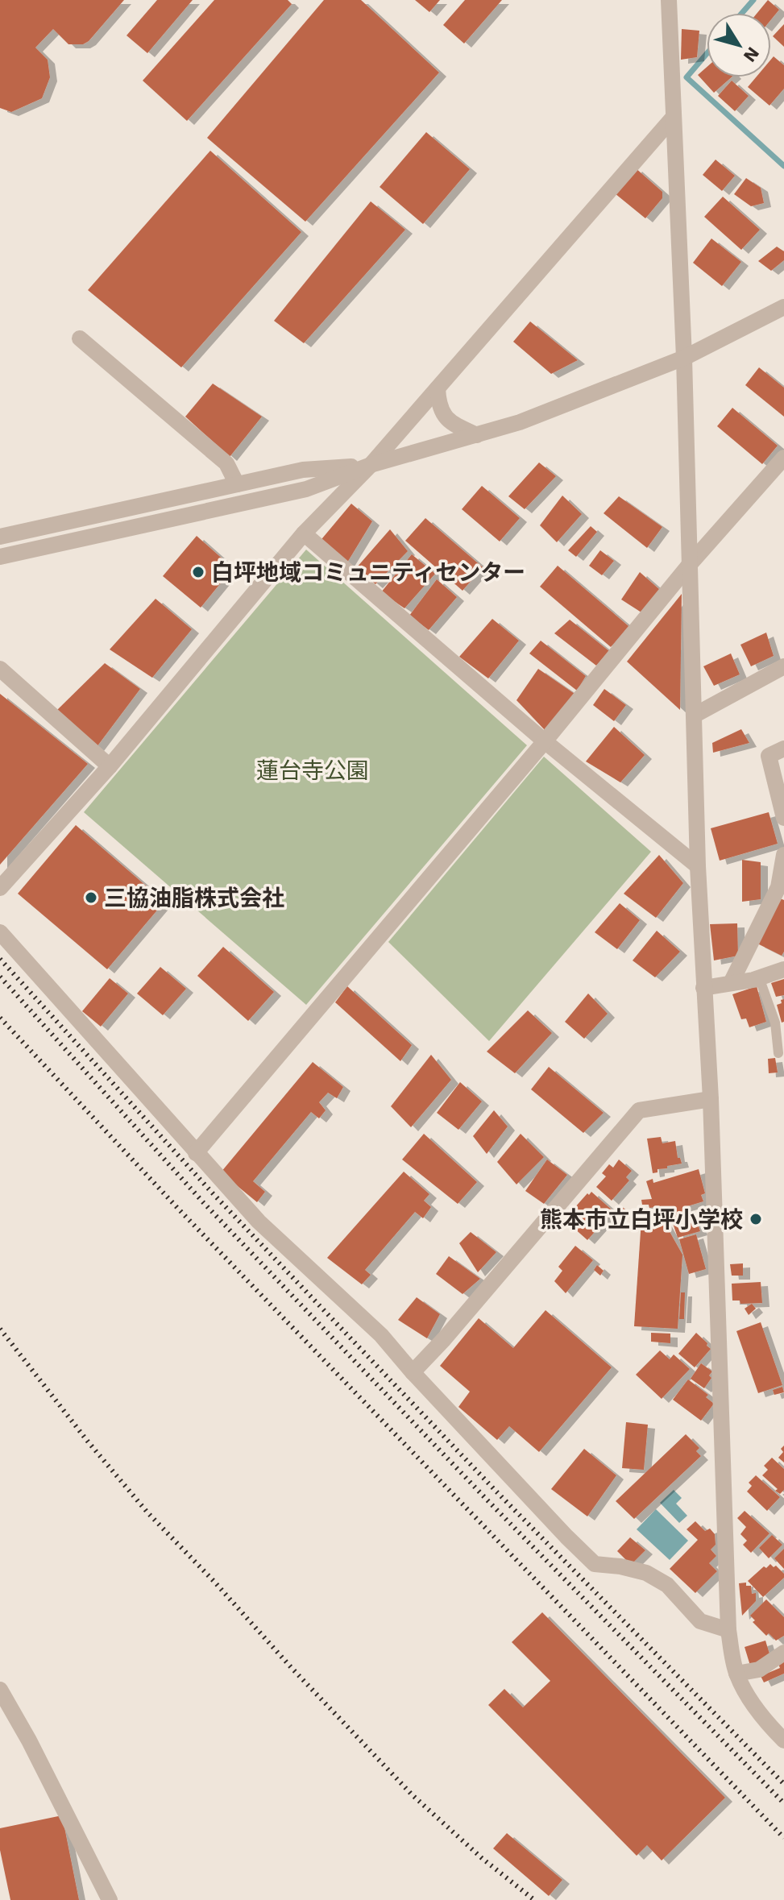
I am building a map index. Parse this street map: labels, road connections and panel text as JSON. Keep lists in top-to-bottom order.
{
  "parks": ["蓮台寺公園"],
  "places": ["白坪地域コミュニティセンター", "三協油脂株式会社", "熊本市立白坪小学校"],
  "north": "bottom right"
}
